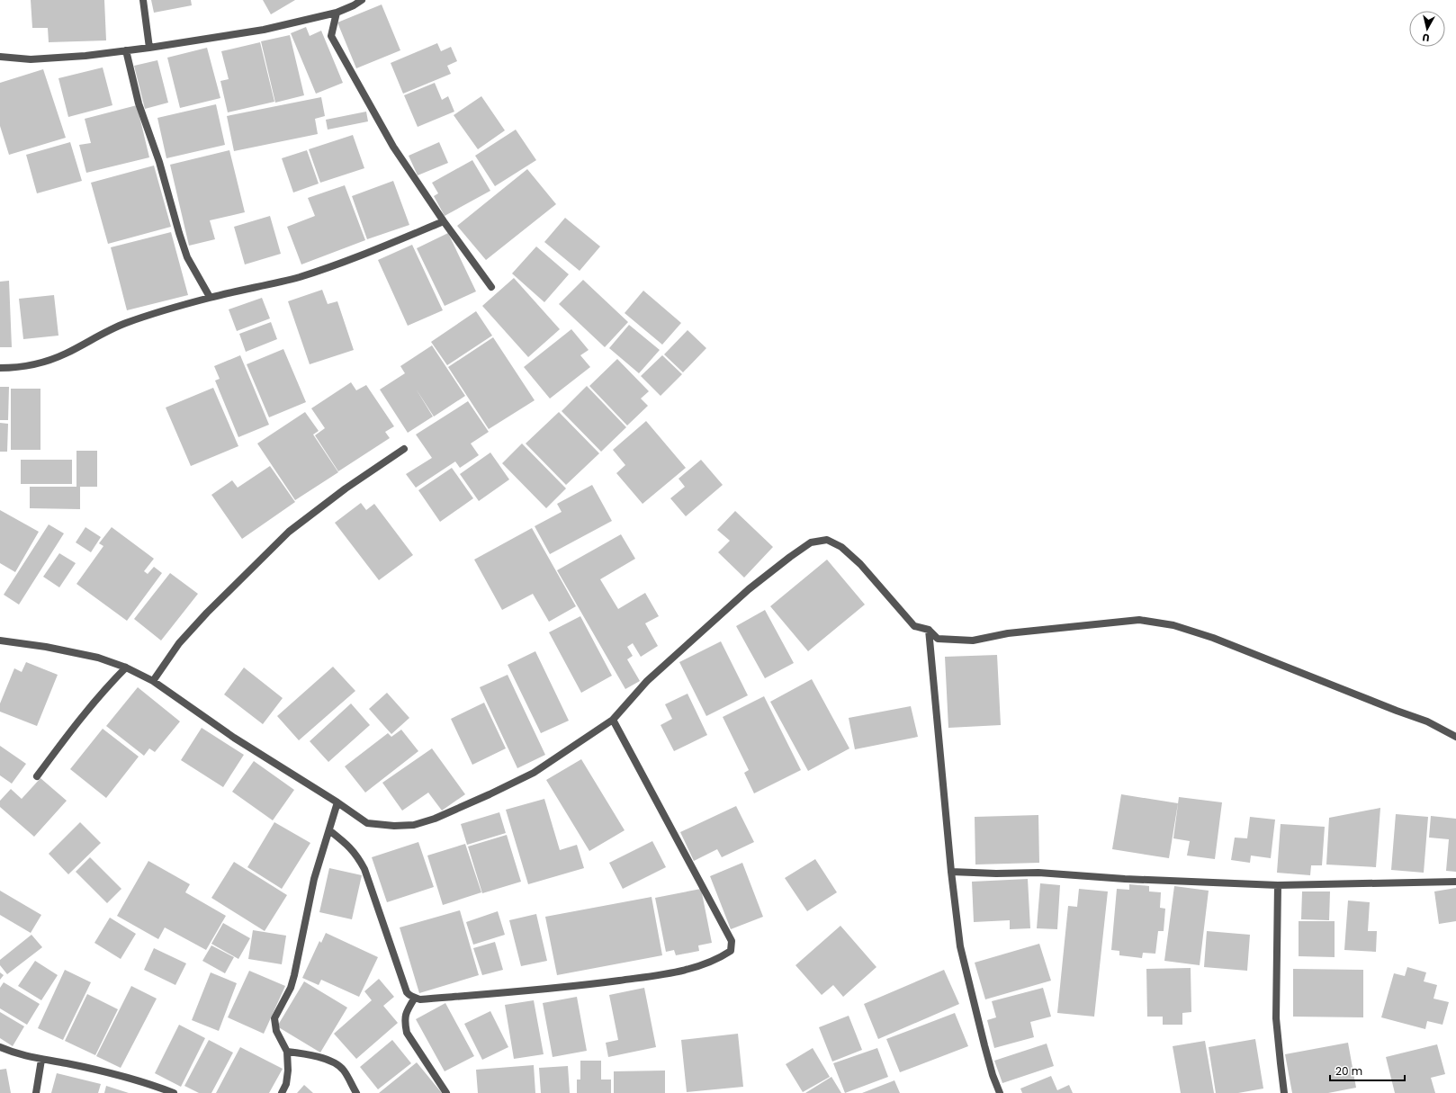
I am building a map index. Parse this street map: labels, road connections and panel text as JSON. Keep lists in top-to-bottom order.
{
  "scale_bar": "20 m",
  "north": "bottom"
}
